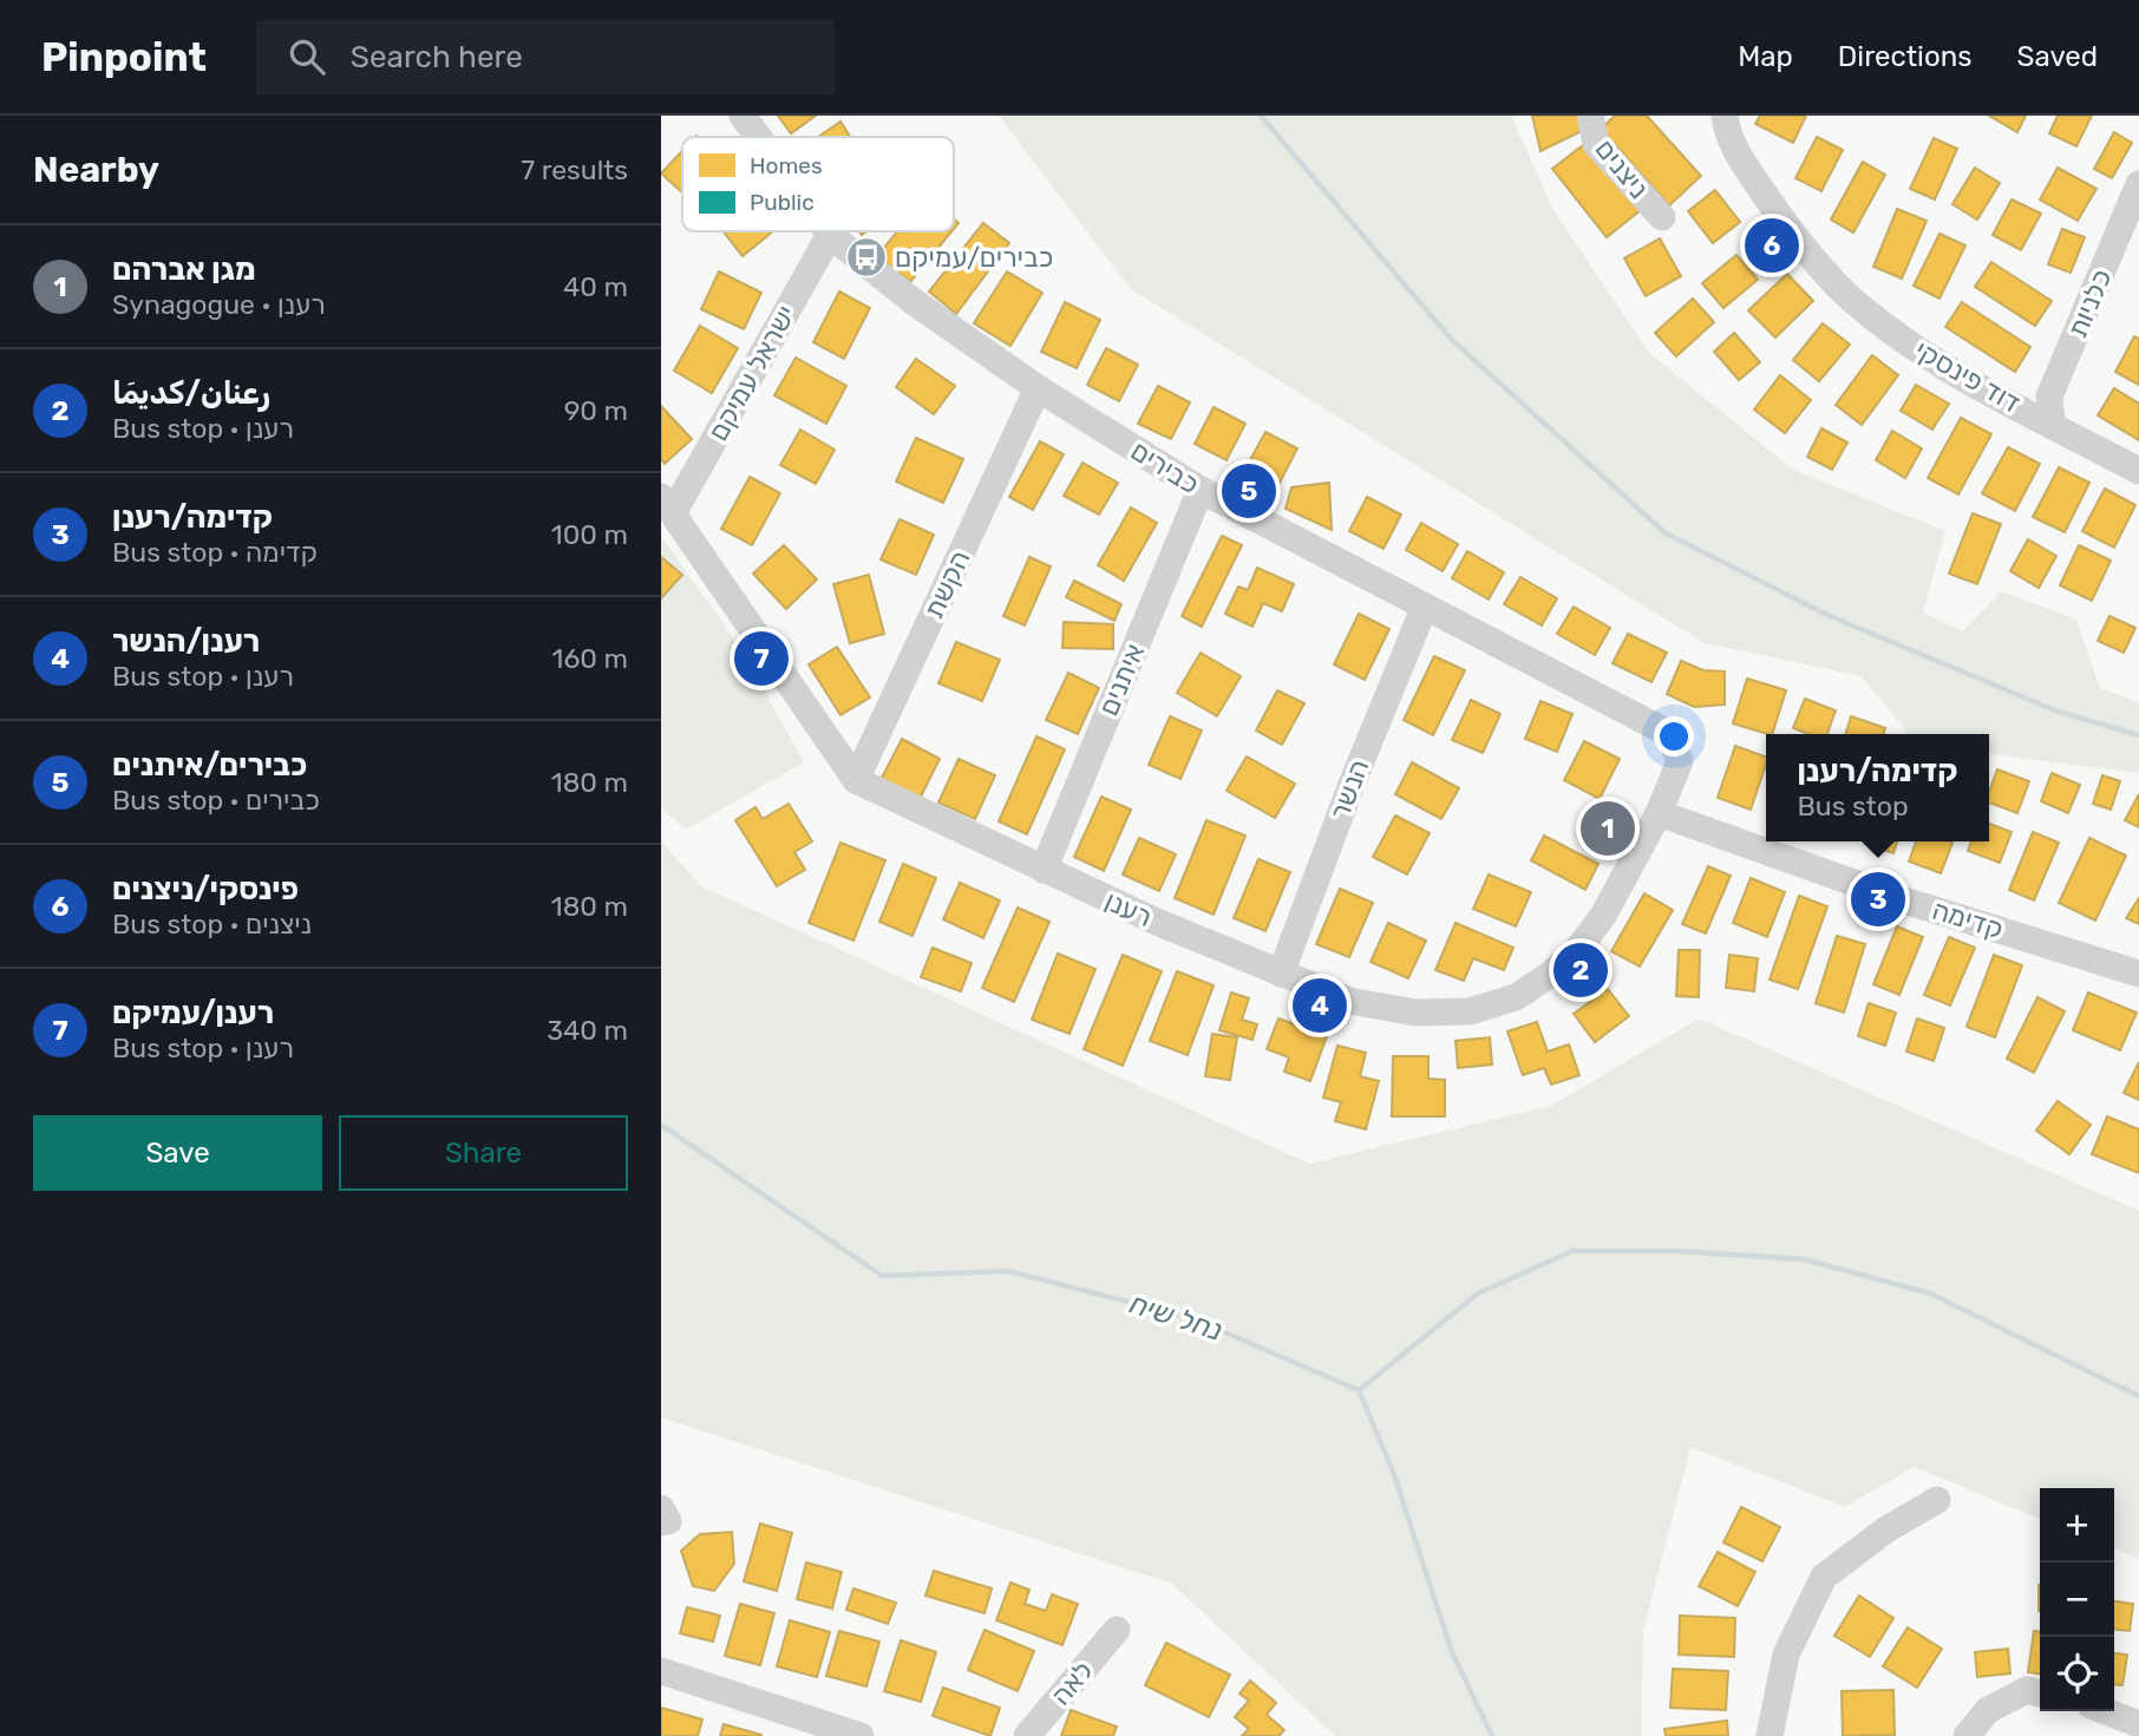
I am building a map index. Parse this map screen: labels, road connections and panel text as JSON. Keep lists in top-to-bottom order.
{
  "streets": {
    "street": [
      "ניצנים",
      "כלניות",
      "ישראל עמיקם",
      "דוד פינסקי",
      "כבירים",
      "הקשת",
      "איתנים",
      "הנשר",
      "רענן",
      "קדימה",
      "לאה"
    ]
  },
  "crossings": [
    ["כלניות", "דוד פינסקי"],
    ["ישראל עמיקם", "כבירים"],
    ["כבירים", "הקשת"],
    ["כבירים", "איתנים"],
    ["כבירים", "הנשר"],
    ["כבירים", "רענן"],
    ["כבירים", "קדימה"],
    ["הקשת", "רענן"],
    ["איתנים", "רענן"],
    ["הנשר", "רענן"],
    ["רענן", "קדימה"]
  ],
  "water": ["נחל שיח"],
  "places": {
    "bus stop": ["כבירים/עמיקם"]
  },
  "legend": ["Homes", "Public"],
  "page": {
    "header": "Pinpoint",
    "search": "Search here",
    "nav": ["Map", "Directions", "Saved"],
    "heading": ["Nearby", "7 results"],
    "pins": [
      "6",
      "5",
      "7",
      "1",
      "3",
      "2",
      "4"
    ],
    "list": [
      {
        "mark": "1",
        "name": "מגן אברהם",
        "note": "Synagogue · רענן",
        "value": "40 m"
      },
      {
        "mark": "2",
        "name": "رعنان/كديمَا",
        "note": "Bus stop · רענן",
        "value": "90 m"
      },
      {
        "mark": "3",
        "name": "קדימה/רענן",
        "note": "Bus stop · קדימה",
        "value": "100 m"
      },
      {
        "mark": "4",
        "name": "רענן/הנשר",
        "note": "Bus stop · רענן",
        "value": "160 m"
      },
      {
        "mark": "5",
        "name": "כבירים/איתנים",
        "note": "Bus stop · כבירים",
        "value": "180 m"
      },
      {
        "mark": "6",
        "name": "פינסקי/ניצנים",
        "note": "Bus stop · ניצנים",
        "value": "180 m"
      },
      {
        "mark": "7",
        "name": "רענן/עמיקם",
        "note": "Bus stop · רענן",
        "value": "340 m"
      }
    ],
    "popup": ["קדימה/רענן", "Bus stop"],
    "buttons": ["Save", "Share"],
    "map_buttons": ["+", "−"]
  }
}
